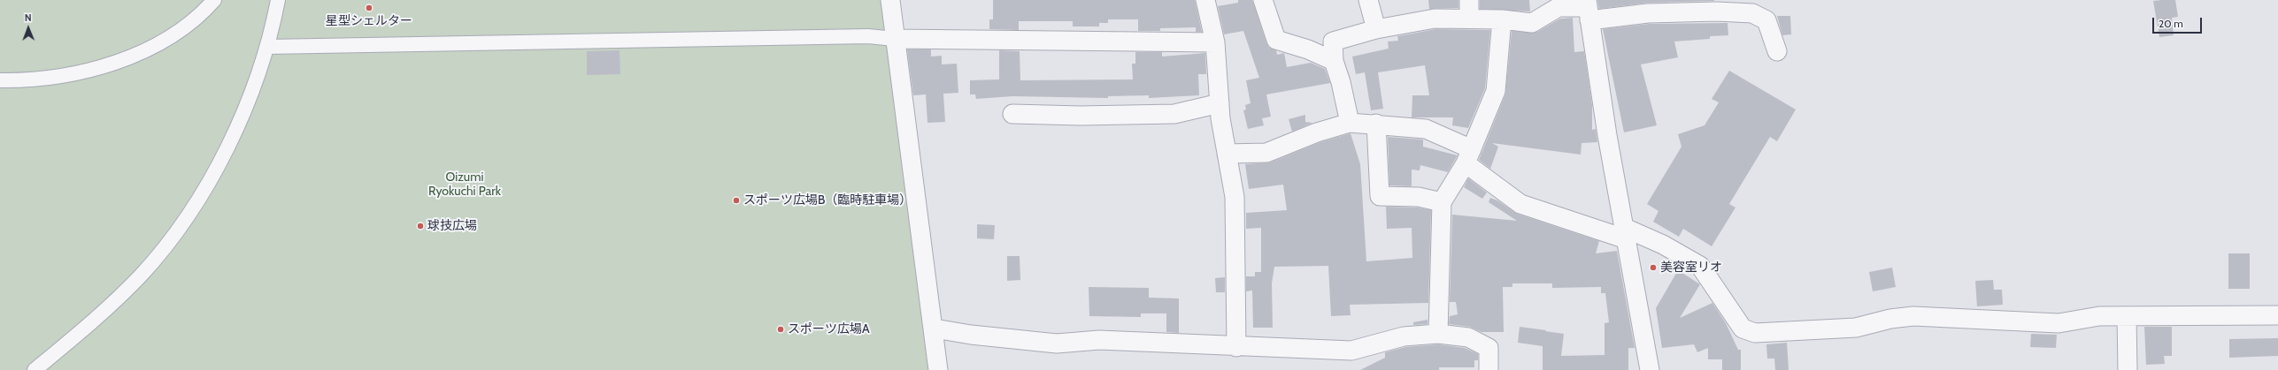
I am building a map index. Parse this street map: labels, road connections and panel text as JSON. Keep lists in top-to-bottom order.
{
  "parks": ["Oizumi Ryokuchi Park"],
  "places": [
    "星型シェルター",
    "スポーツ広場B（臨時駐車場）",
    "球技広場",
    "美容室リオ",
    "スポーツ広場A"
  ],
  "scale_bar": "20 m",
  "north": "top"
}
